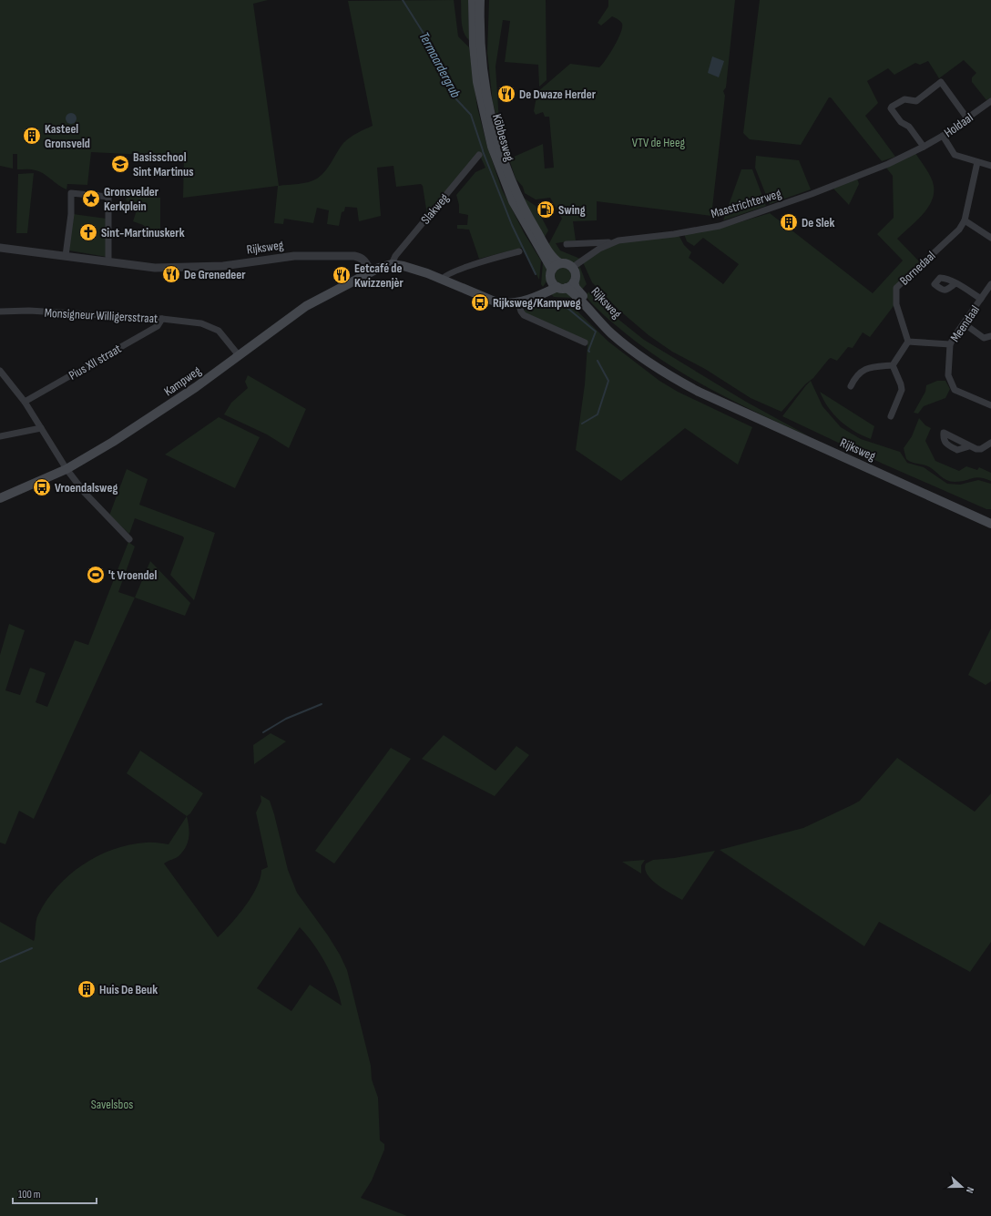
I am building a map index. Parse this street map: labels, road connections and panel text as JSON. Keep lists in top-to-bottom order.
{
  "streets": {
    "main road": ["Köbbesweg", "Rijksweg", "Kampweg"],
    "street": [
      "Holdaal",
      "Maastrichterweg",
      "Slakweg",
      "Bornedaal",
      "Monsigneur Willigersstraat",
      "Meendaal",
      "Pius XII straat"
    ]
  },
  "crossings": [
    ["Holdaal", "Maastrichterweg"],
    ["Köbbesweg", "Maastrichterweg"],
    ["Köbbesweg", "Rijksweg"],
    ["Maastrichterweg", "Rijksweg"],
    ["Rijksweg", "Kampweg"],
    ["Monsigneur Willigersstraat", "Pius XII straat"],
    ["Monsigneur Willigersstraat", "Kampweg"]
  ],
  "water": ["Termaardergrub"],
  "parks": ["VTV de Heeg", "Savelsbos"],
  "places": {
    "restaurant": ["De Dwaze Herder", "De Grenedeer", "Eetcafé de Kwizzenjèr"],
    "building": ["Kasteel Gronsveld", "De Slek", "Huis De Beuk"],
    "school or university": ["Basisschool Sint Martinus"],
    "place": ["Gronsvelder Kerkplein"],
    "fuel station": ["Swing"],
    "church": ["Sint-Martinuskerk"],
    "bus stop": ["Rijksweg/Kampweg", "Vroendalsweg"],
    "sports": ["'t Vroendel"]
  },
  "scale_bar": "100 m",
  "north": "right"
}
